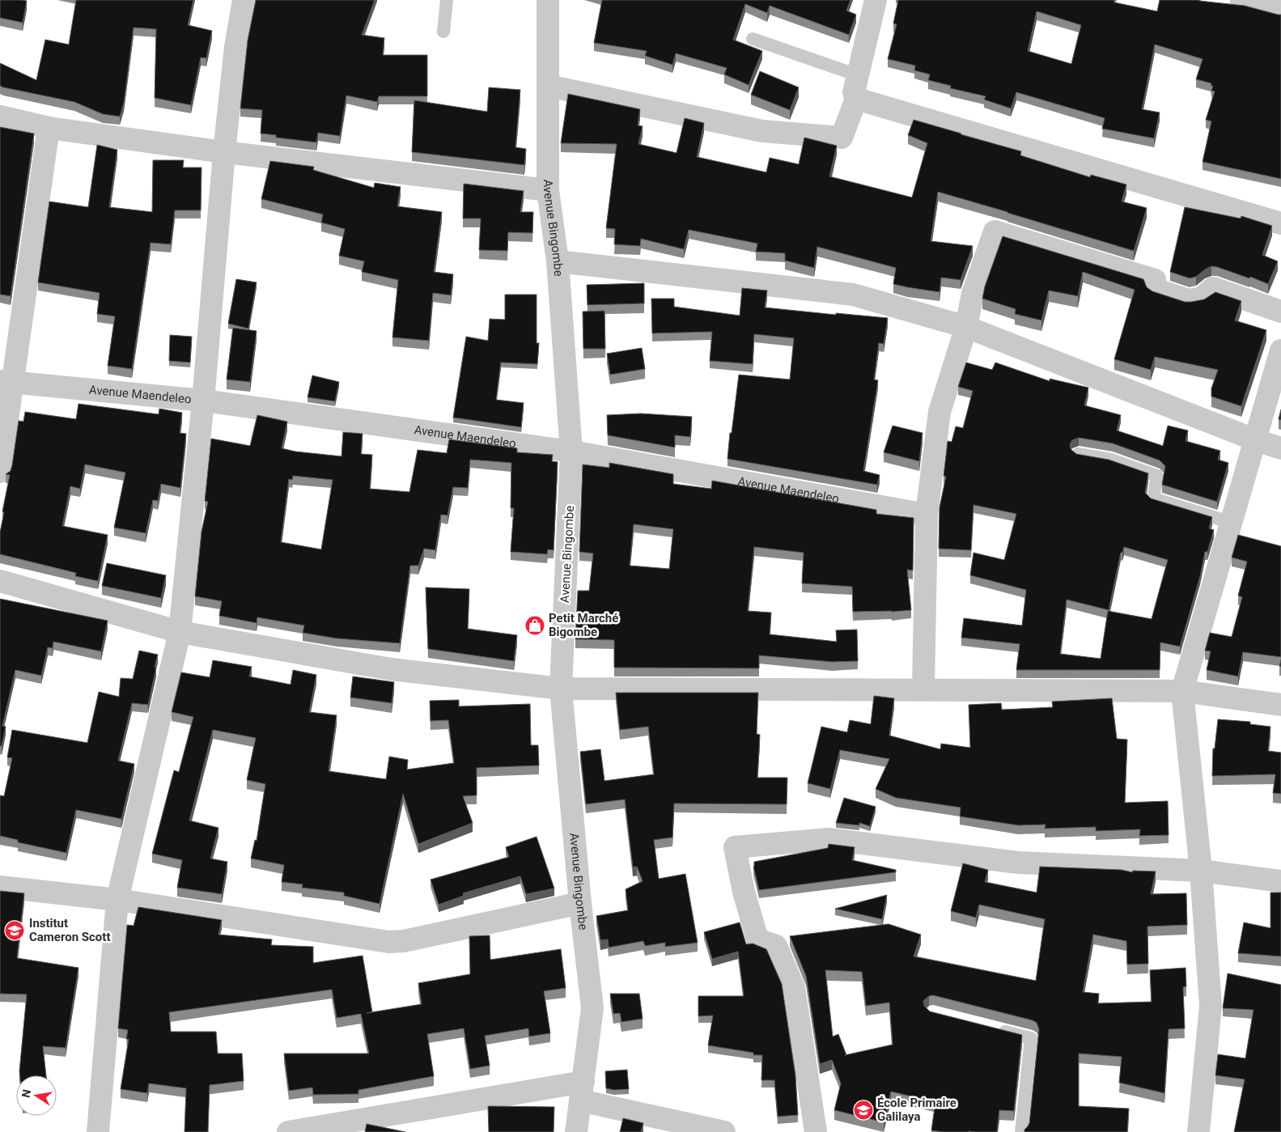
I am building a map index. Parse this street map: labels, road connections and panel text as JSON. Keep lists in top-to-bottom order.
{
  "streets": {
    "street": ["Avenue Bingombe", "Avenue Maendeleo"]
  },
  "crossings": [
    ["Avenue Bingombe", "Avenue Maendeleo"]
  ],
  "places": {
    "shop": ["Petit Marché Bigombe"],
    "school or university": ["Institut Cameron Scott", "École Primaire Galilaya"]
  },
  "north": "left"
}
